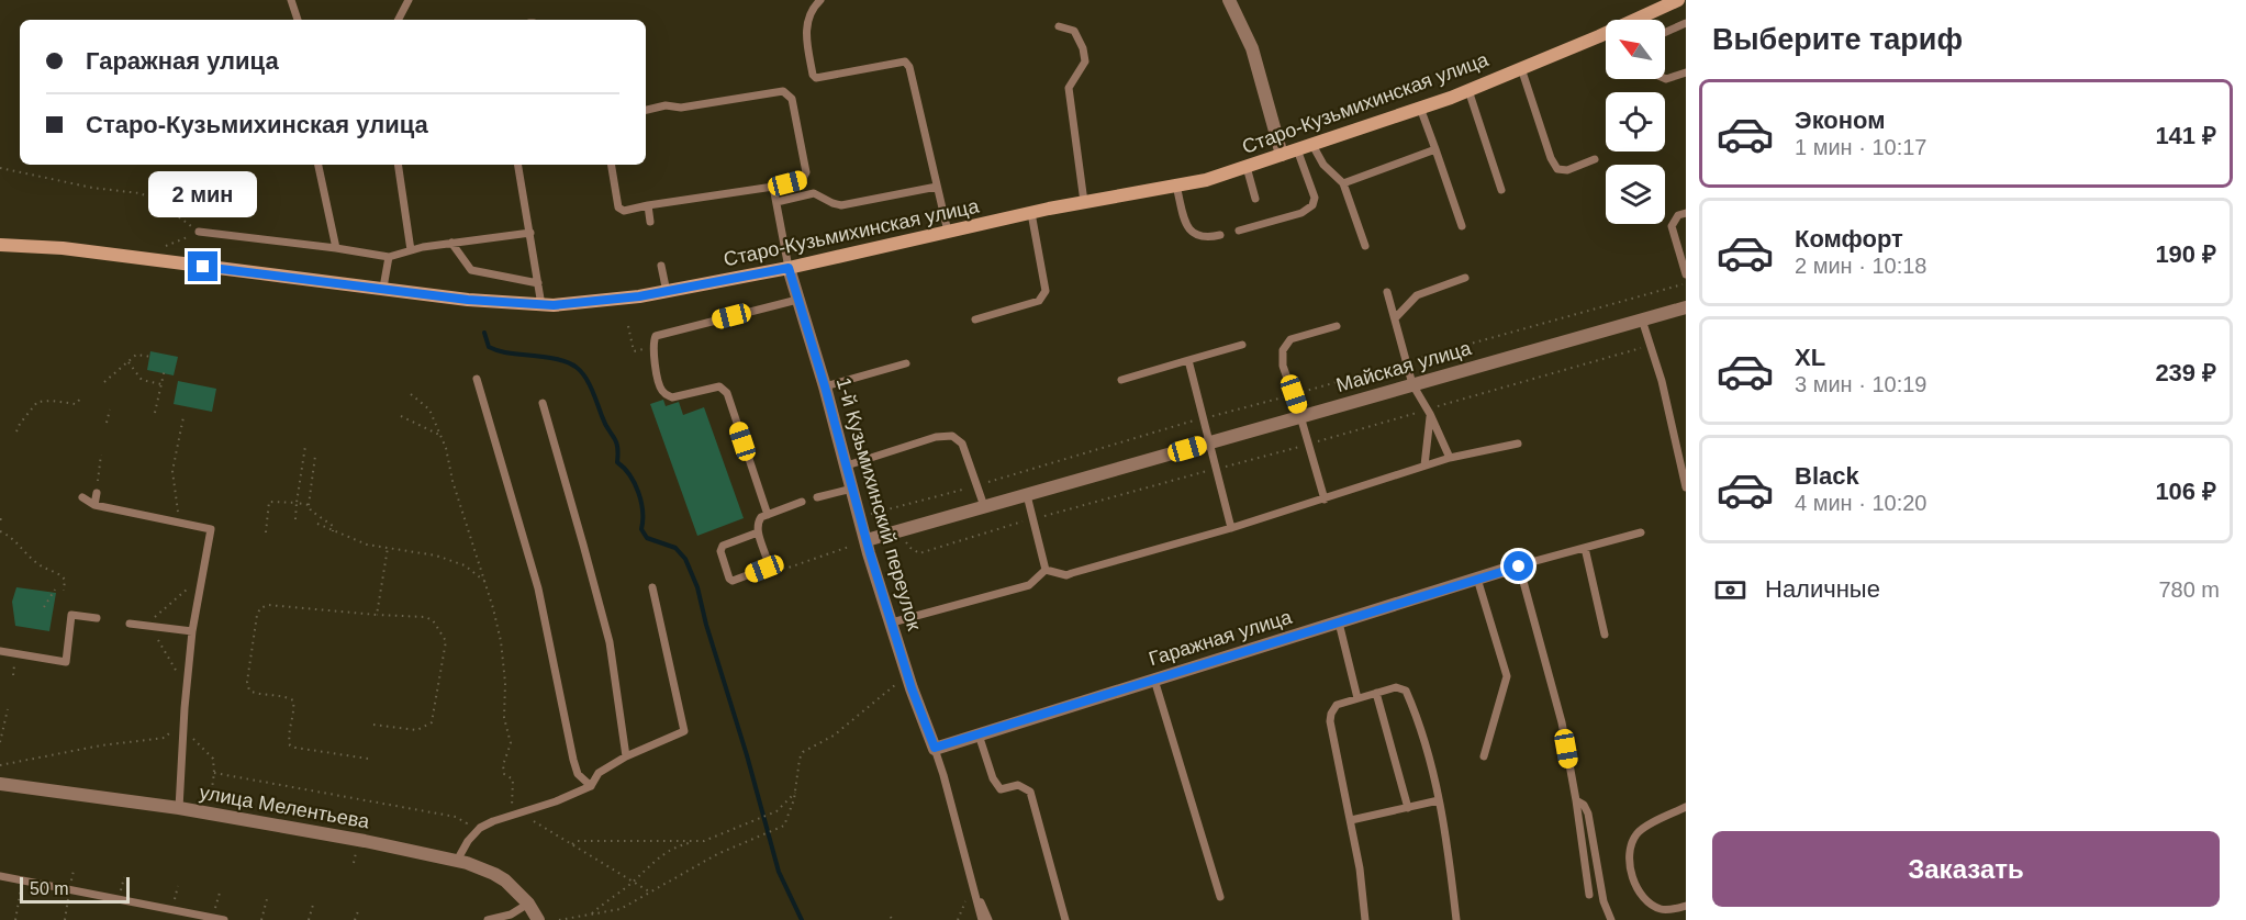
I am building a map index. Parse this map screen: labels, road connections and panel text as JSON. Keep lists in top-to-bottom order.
{
  "streets": {
    "main road": ["Старо-Кузьмихинская улица"],
    "street": [
      "Майская улица",
      "1-й Кузьмихинский переулок",
      "Гаражная улица",
      "улица Мелентьева"
    ]
  },
  "crossings": [
    ["Старо-Кузьмихинская улица", "1-й Кузьмихинский переулок"],
    ["Майская улица", "1-й Кузьмихинский переулок"],
    ["1-й Кузьмихинский переулок", "Гаражная улица"]
  ],
  "scale_bar": "50 m",
  "north": "top left",
  "page": {
    "heading": "Выберите тариф",
    "banner": ["Гаражная улица", "Старо-Кузьмихинская улица"],
    "list": [
      {
        "name": "Эконом",
        "note": "1 мин · 10:17",
        "value": "141 ₽"
      },
      {
        "name": "Комфорт",
        "note": "2 мин · 10:18",
        "value": "190 ₽"
      },
      {
        "name": "XL",
        "note": "3 мин · 10:19",
        "value": "239 ₽"
      },
      {
        "name": "Black",
        "note": "4 мин · 10:20",
        "value": "106 ₽"
      }
    ],
    "bubble": "2 мин",
    "pay": ["Наличные", "780 m"],
    "buttons": "Заказать",
    "scale": "50 m"
  }
}
